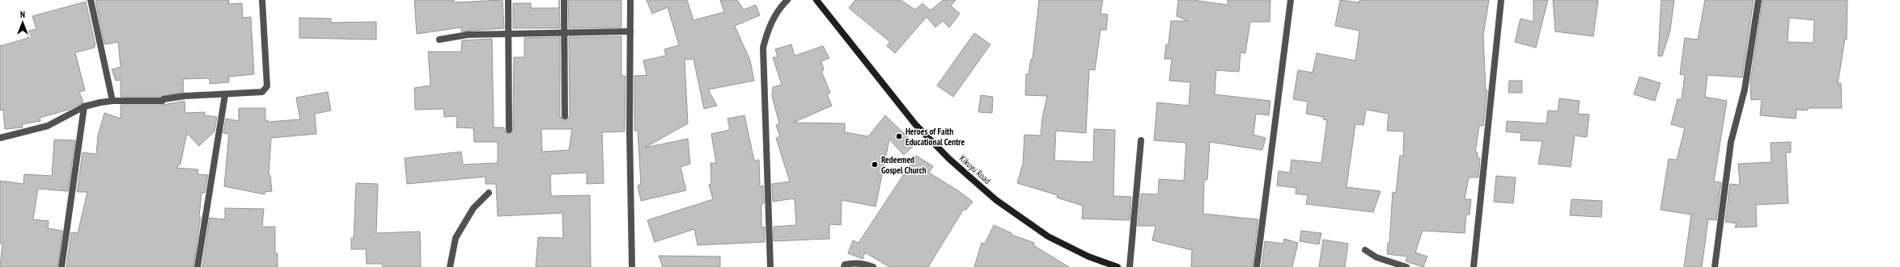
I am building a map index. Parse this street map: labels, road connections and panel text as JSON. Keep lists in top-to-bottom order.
{
  "streets": {
    "main road": ["Kikuyu Road"]
  },
  "places": ["Heroes of Faith Educational Centre", "Redeemed Gospel Church"],
  "north": "top"
}
